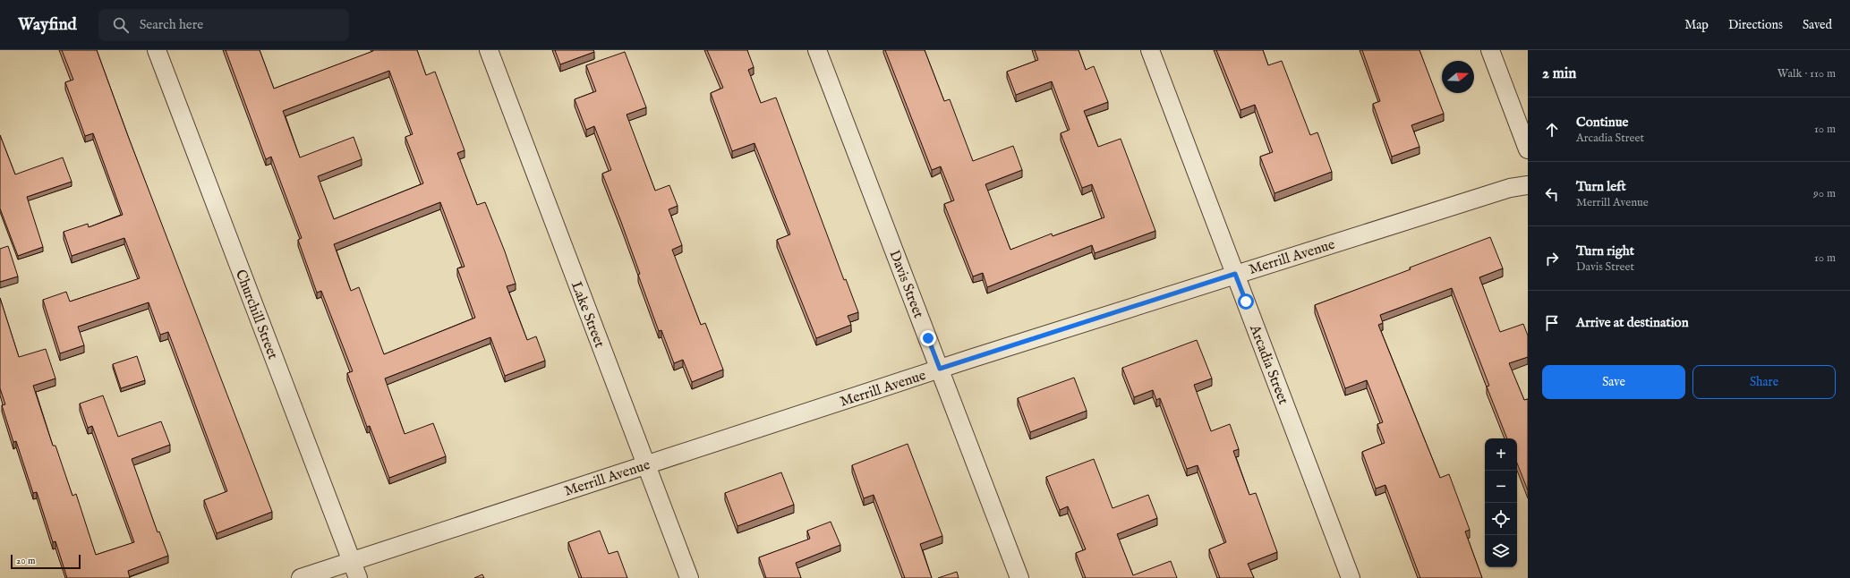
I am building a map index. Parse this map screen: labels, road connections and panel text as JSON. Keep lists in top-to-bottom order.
{
  "streets": {
    "street": [
      "Merrill Avenue",
      "Davis Street",
      "Churchill Street",
      "Lake Street",
      "Arcadia Street"
    ]
  },
  "crossings": [
    ["Merrill Avenue", "Davis Street"],
    ["Merrill Avenue", "Churchill Street"],
    ["Merrill Avenue", "Lake Street"],
    ["Merrill Avenue", "Arcadia Street"]
  ],
  "scale_bar": "20 m",
  "north": "right",
  "page": {
    "header": "Wayfind",
    "search": "Search here",
    "nav": ["Map", "Directions", "Saved"],
    "heading": ["2 min", "Walk · 110 m"],
    "list": [
      ["Continue", "Arcadia Street", "10 m"],
      ["Turn left", "Merrill Avenue", "90 m"],
      ["Turn right", "Davis Street", "10 m"],
      "Arrive at destination"
    ],
    "buttons": ["Save", "Share"],
    "map_buttons": ["+", "−"],
    "scale": "20 m"
  }
}
